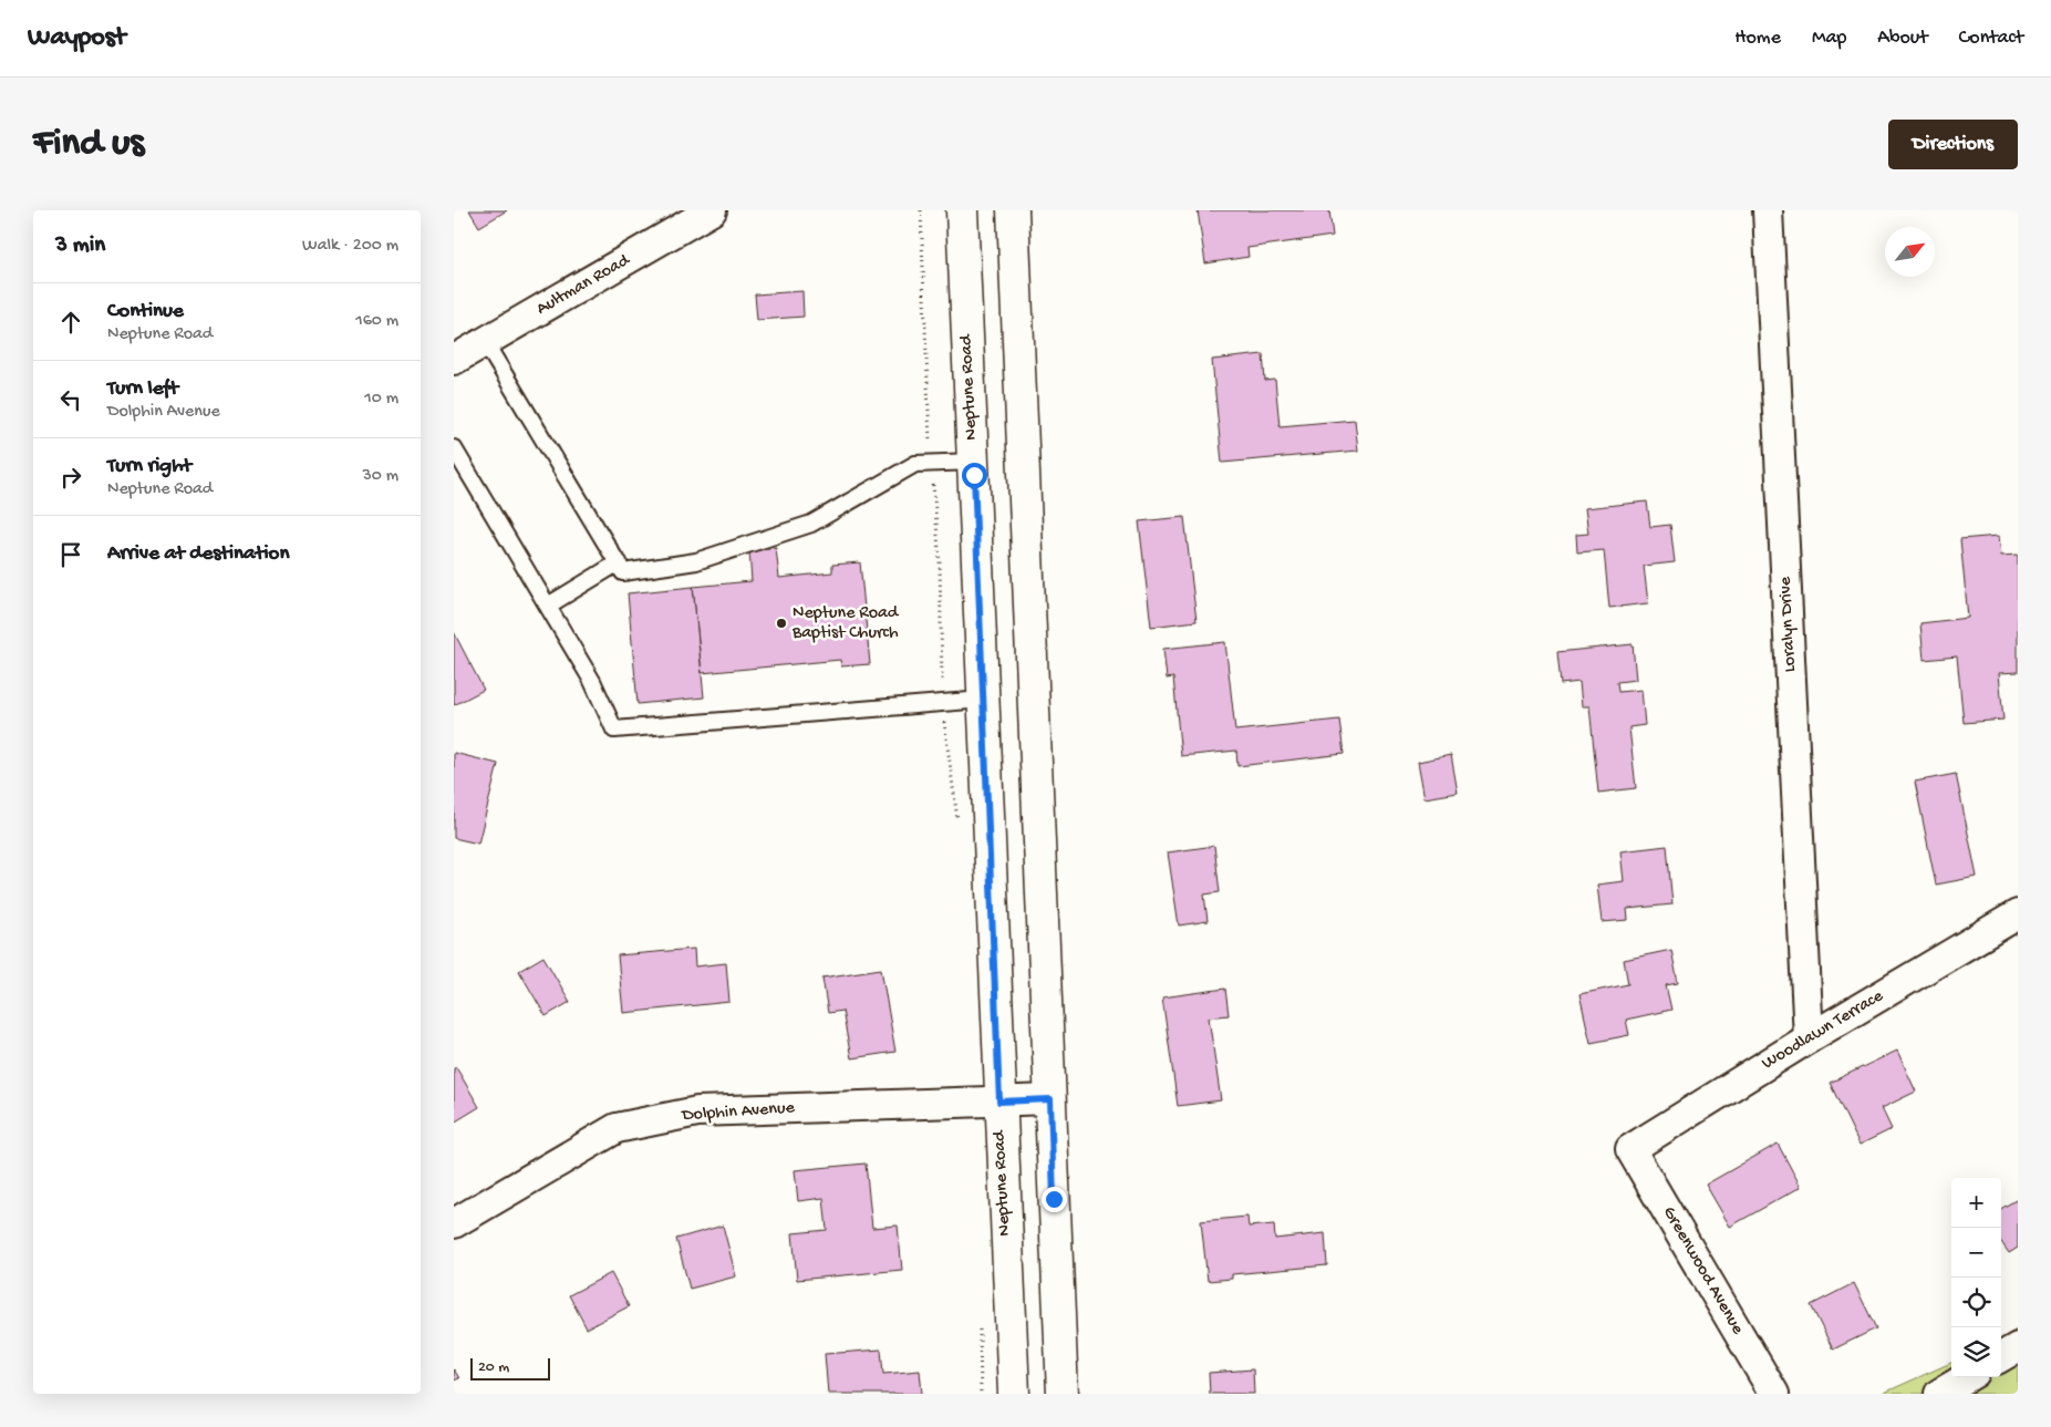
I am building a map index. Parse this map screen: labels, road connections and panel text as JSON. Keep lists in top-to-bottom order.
{
  "streets": {
    "main road": ["Neptune Road"],
    "street": [
      "Aultman Road",
      "Loralyn Drive",
      "Woodlawn Terrace",
      "Dolphin Avenue",
      "Greenwood Avenue"
    ]
  },
  "crossings": [
    ["Neptune Road", "Dolphin Avenue"],
    ["Loralyn Drive", "Woodlawn Terrace"],
    ["Woodlawn Terrace", "Greenwood Avenue"]
  ],
  "places": ["Neptune Road Baptist Church"],
  "scale_bar": "20 m",
  "north": "top right",
  "page": {
    "header": "Waypost",
    "nav": [
      "Home",
      "Map",
      "About",
      "Contact"
    ],
    "buttons": "Directions",
    "title": "Find us",
    "heading": ["3 min", "Walk · 200 m"],
    "list": [
      ["Continue", "Neptune Road", "160 m"],
      ["Turn left", "Dolphin Avenue", "10 m"],
      ["Turn right", "Neptune Road", "30 m"],
      "Arrive at destination"
    ],
    "map_buttons": ["+", "−"],
    "scale": "20 m"
  }
}
